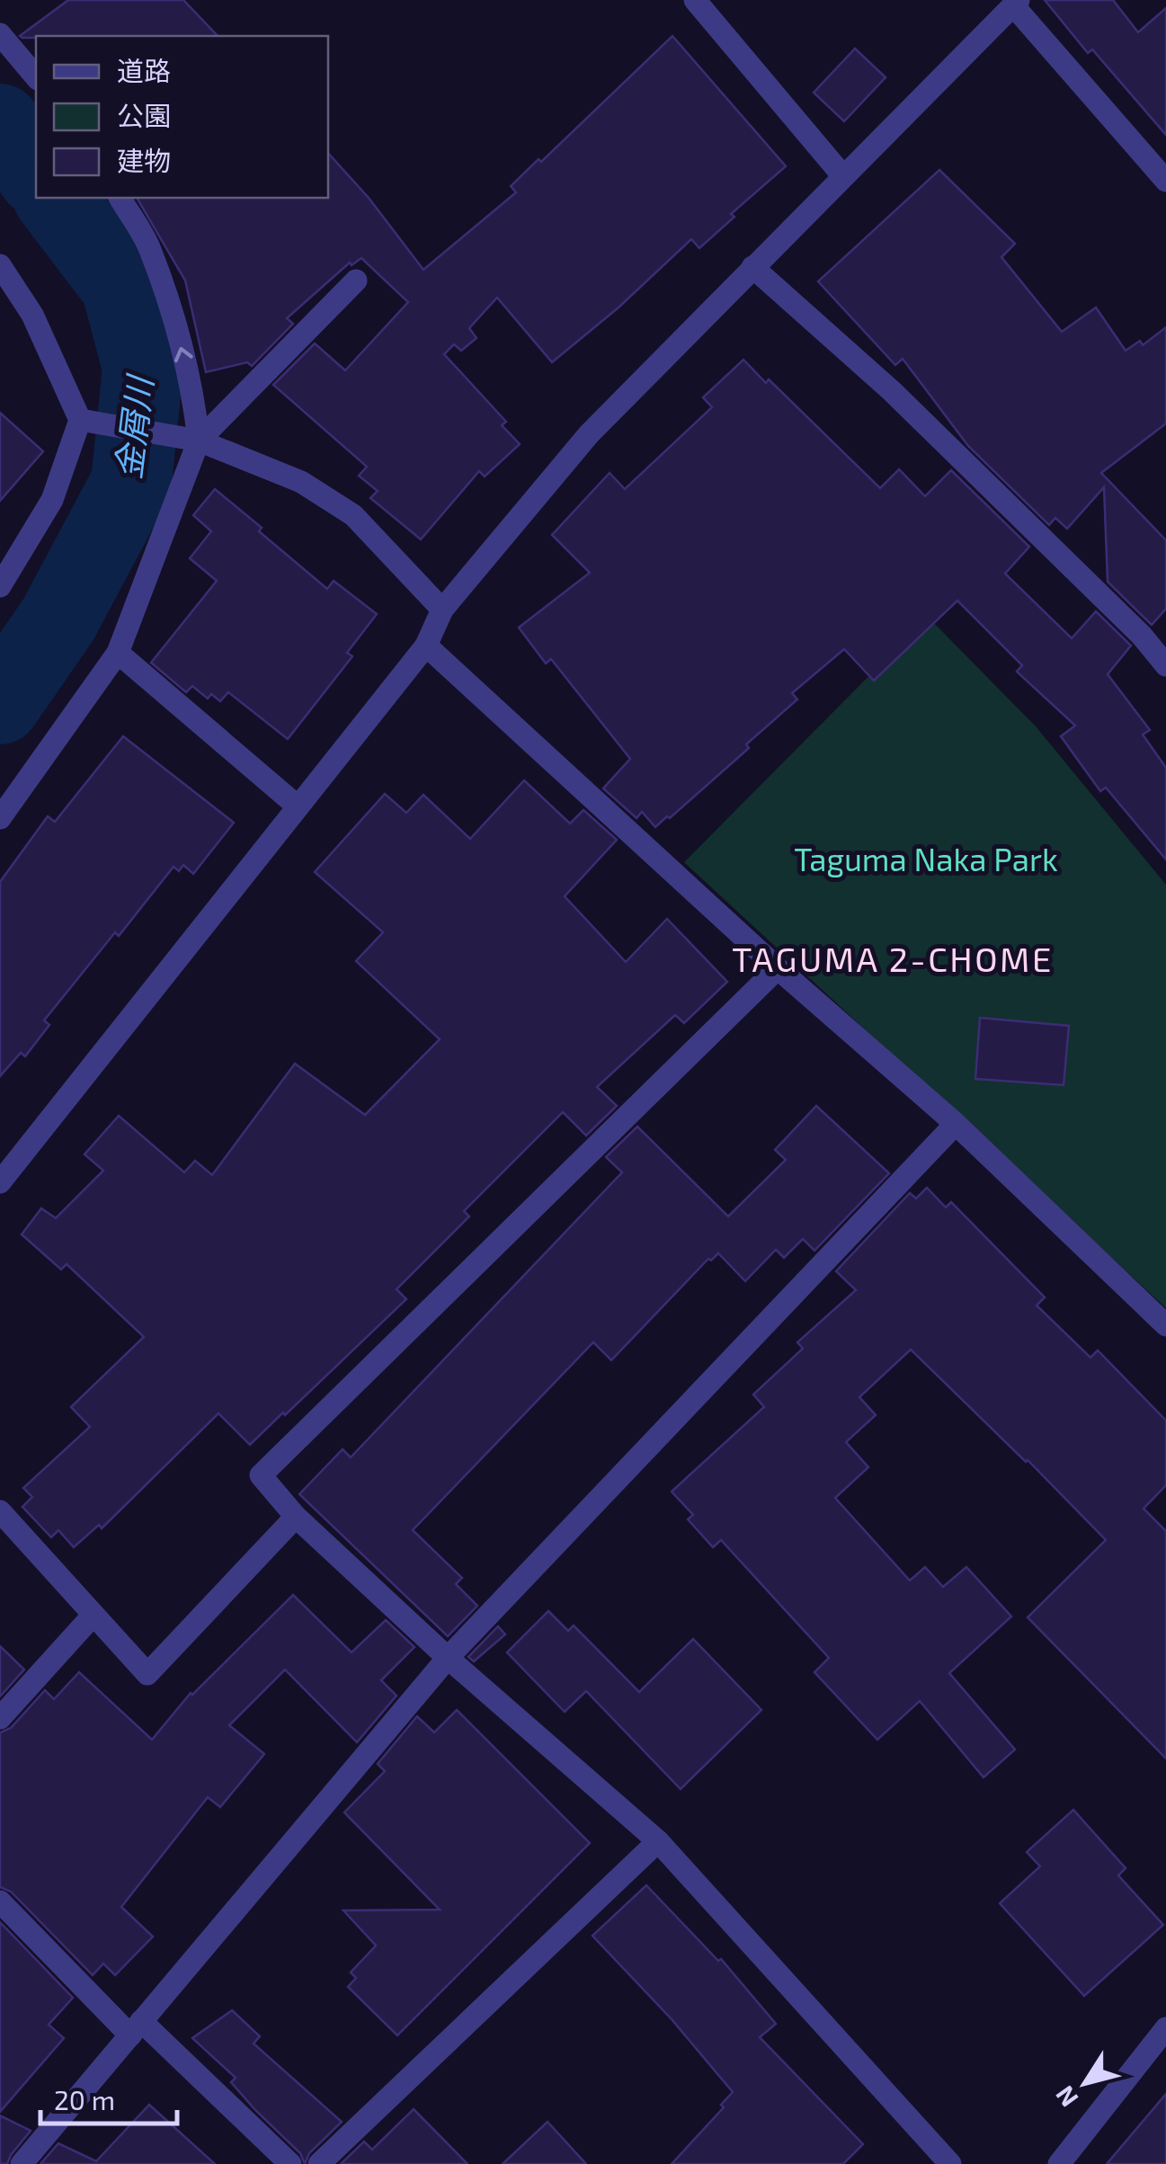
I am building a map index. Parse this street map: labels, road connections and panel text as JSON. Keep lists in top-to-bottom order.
{
  "districts": ["TAGUMA 2-CHOME"],
  "water": ["金屑川"],
  "parks": ["Taguma Naka Park"],
  "legend": ["道路", "公園", "建物"],
  "scale_bar": "20 m",
  "north": "bottom left"
}
